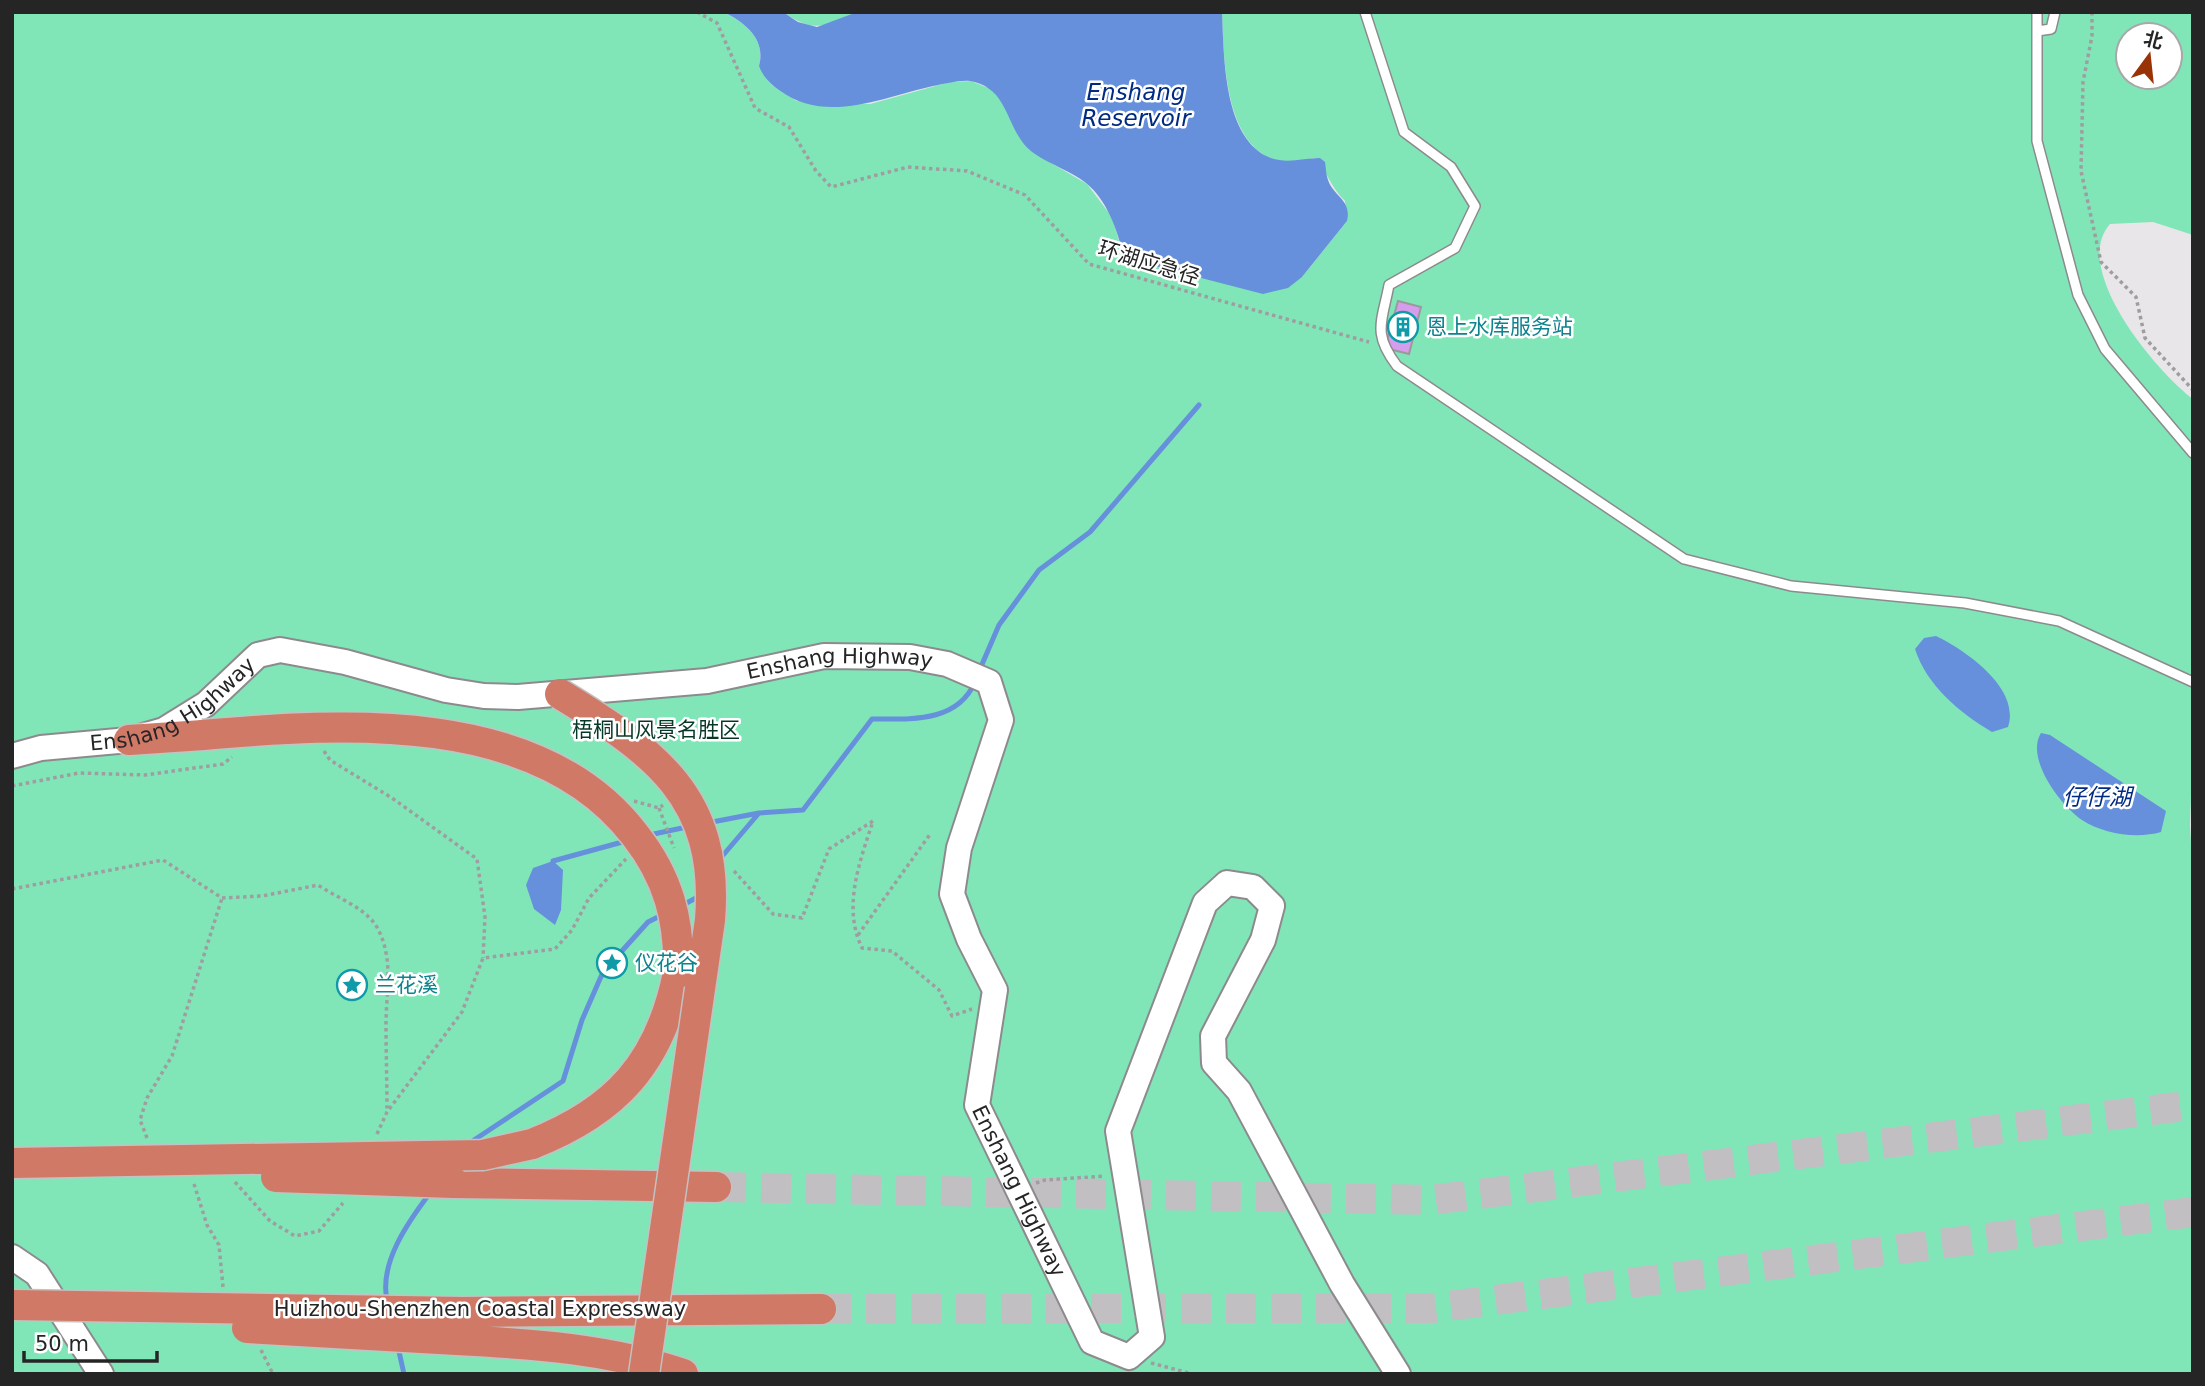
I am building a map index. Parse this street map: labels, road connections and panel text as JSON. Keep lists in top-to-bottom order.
{
  "streets": {
    "highway": ["Huizhou-Shenzhen Coastal Expressway"],
    "street": ["Enshang Highway"],
    "path": ["环湖应急径"]
  },
  "water": ["Enshang Reservoir", "仔仔湖"],
  "parks": ["梧桐山风景名胜区"],
  "places": {
    "building": ["恩上水库服务站"],
    "place": ["仪花谷", "兰花溪"]
  },
  "scale_bar": "50 m",
  "north": "top"
}
